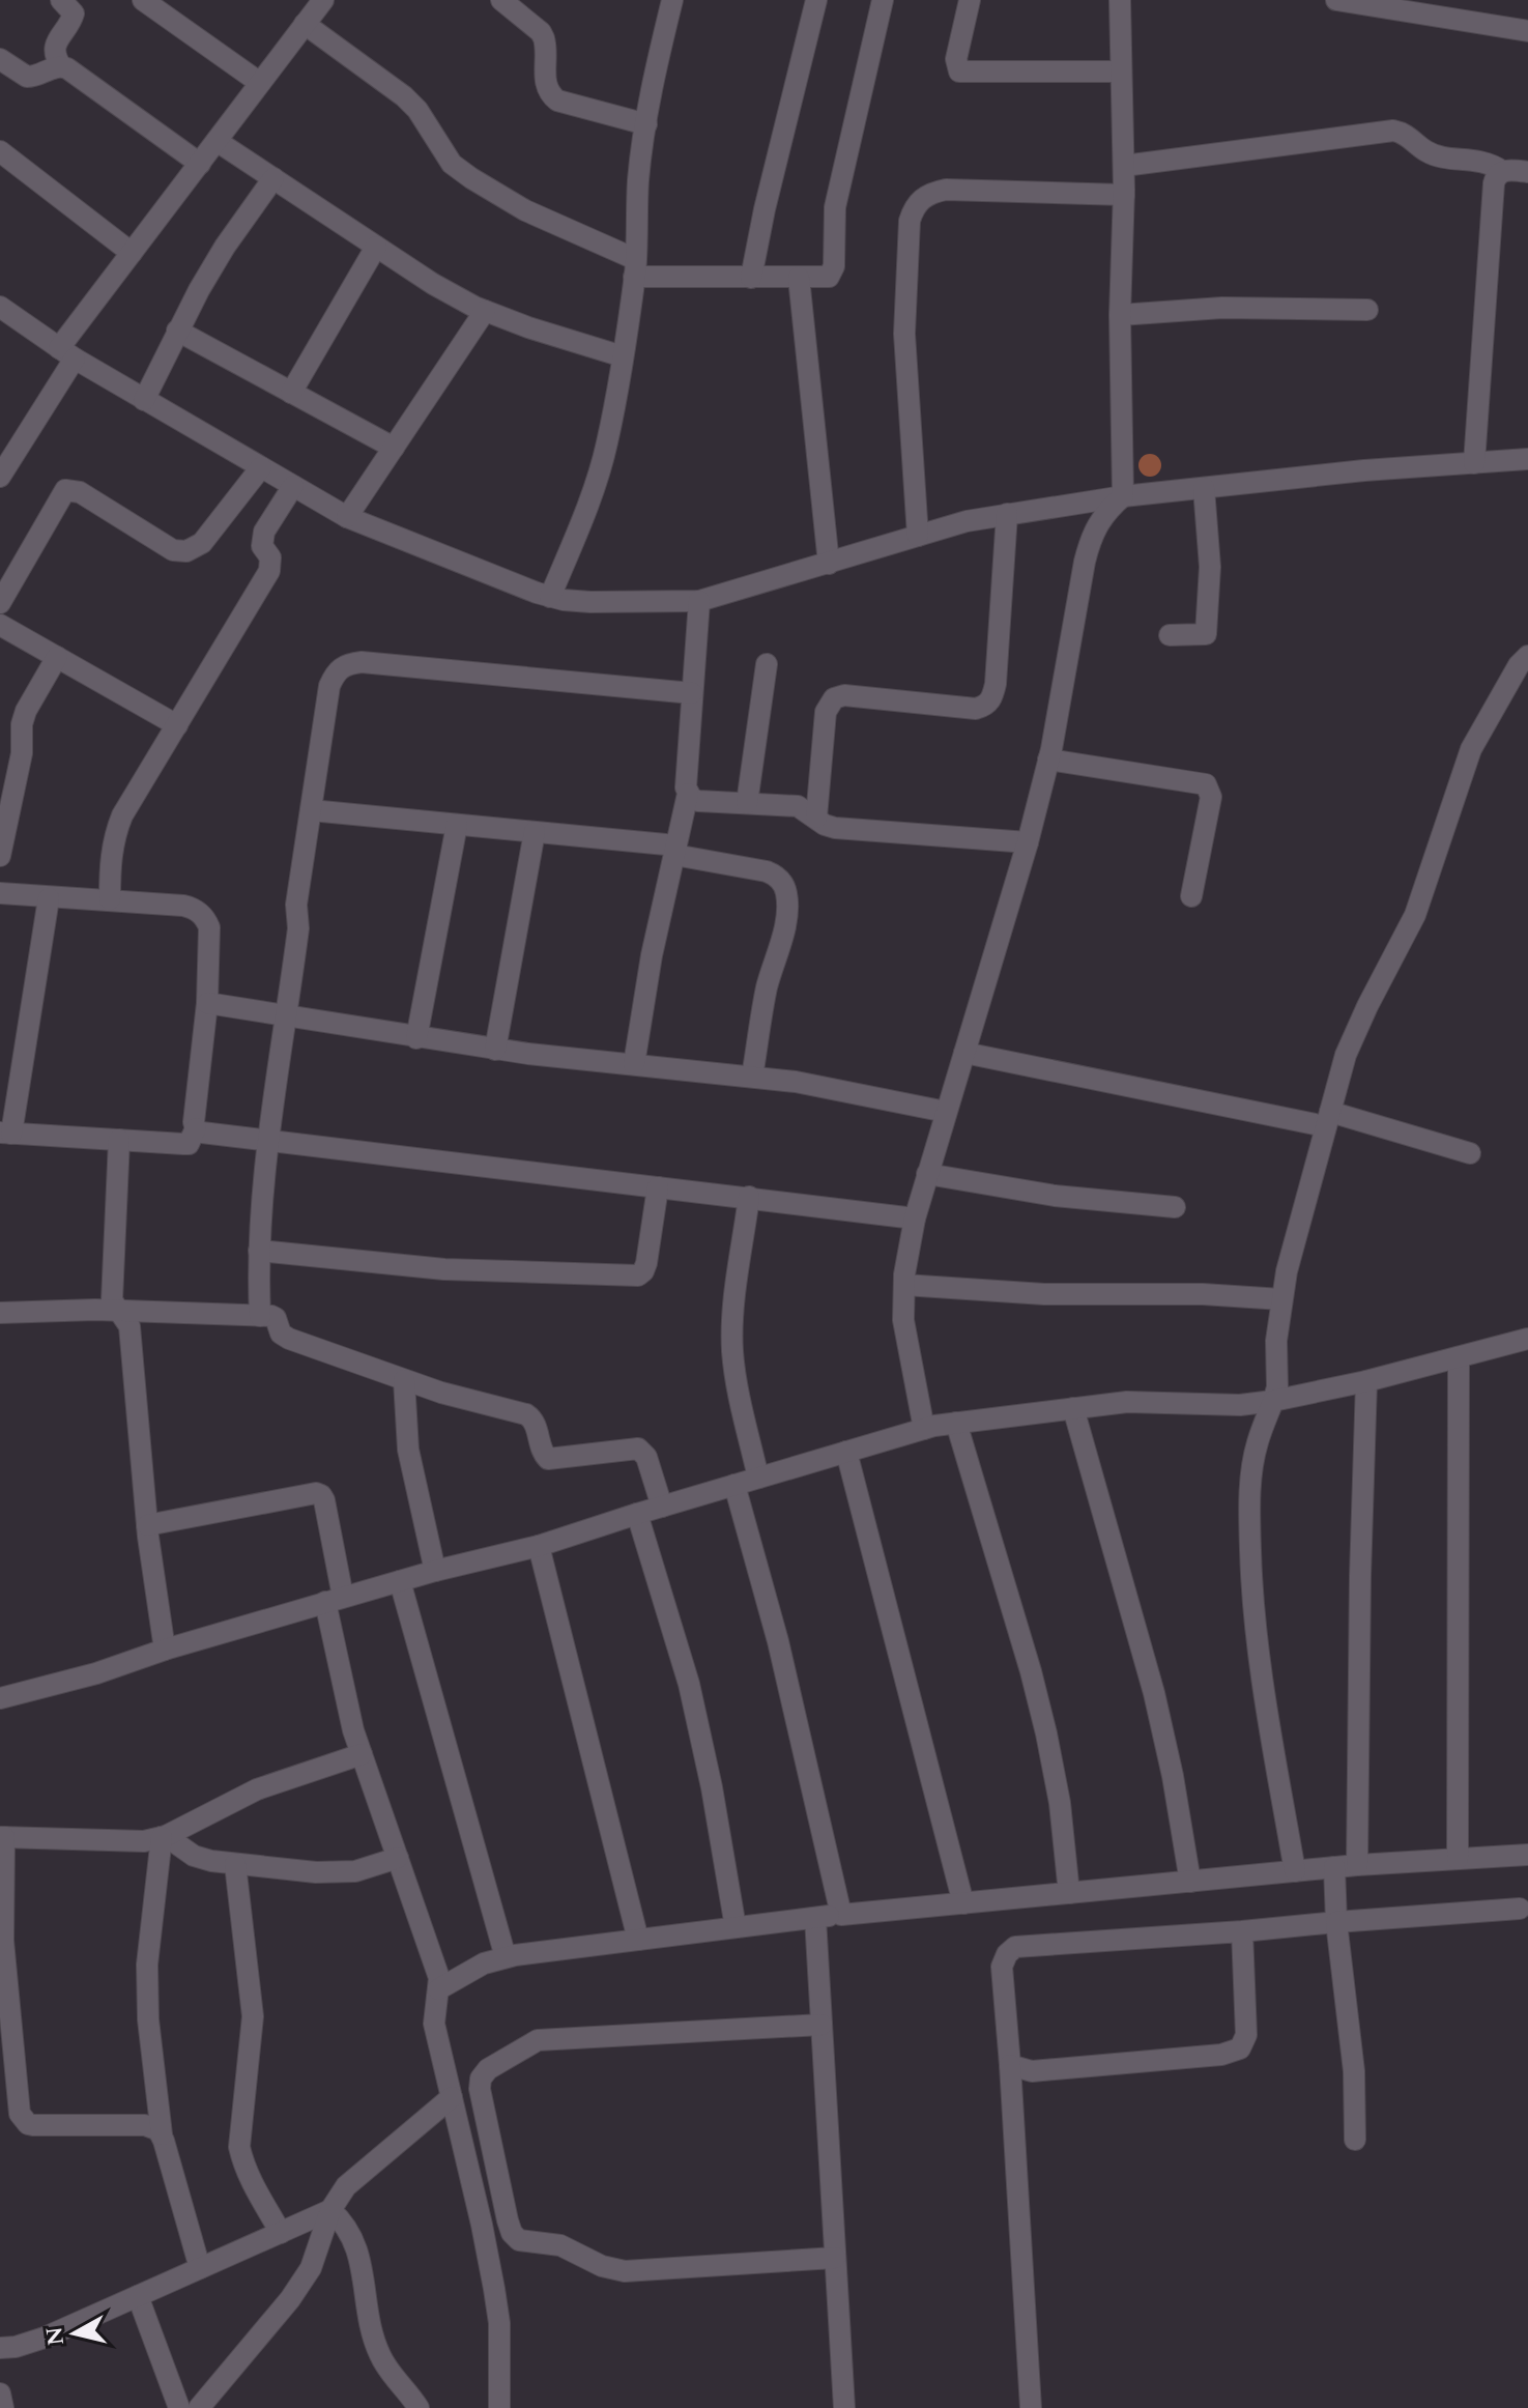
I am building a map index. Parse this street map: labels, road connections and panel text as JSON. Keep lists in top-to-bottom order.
{
  "north": "left"
}
